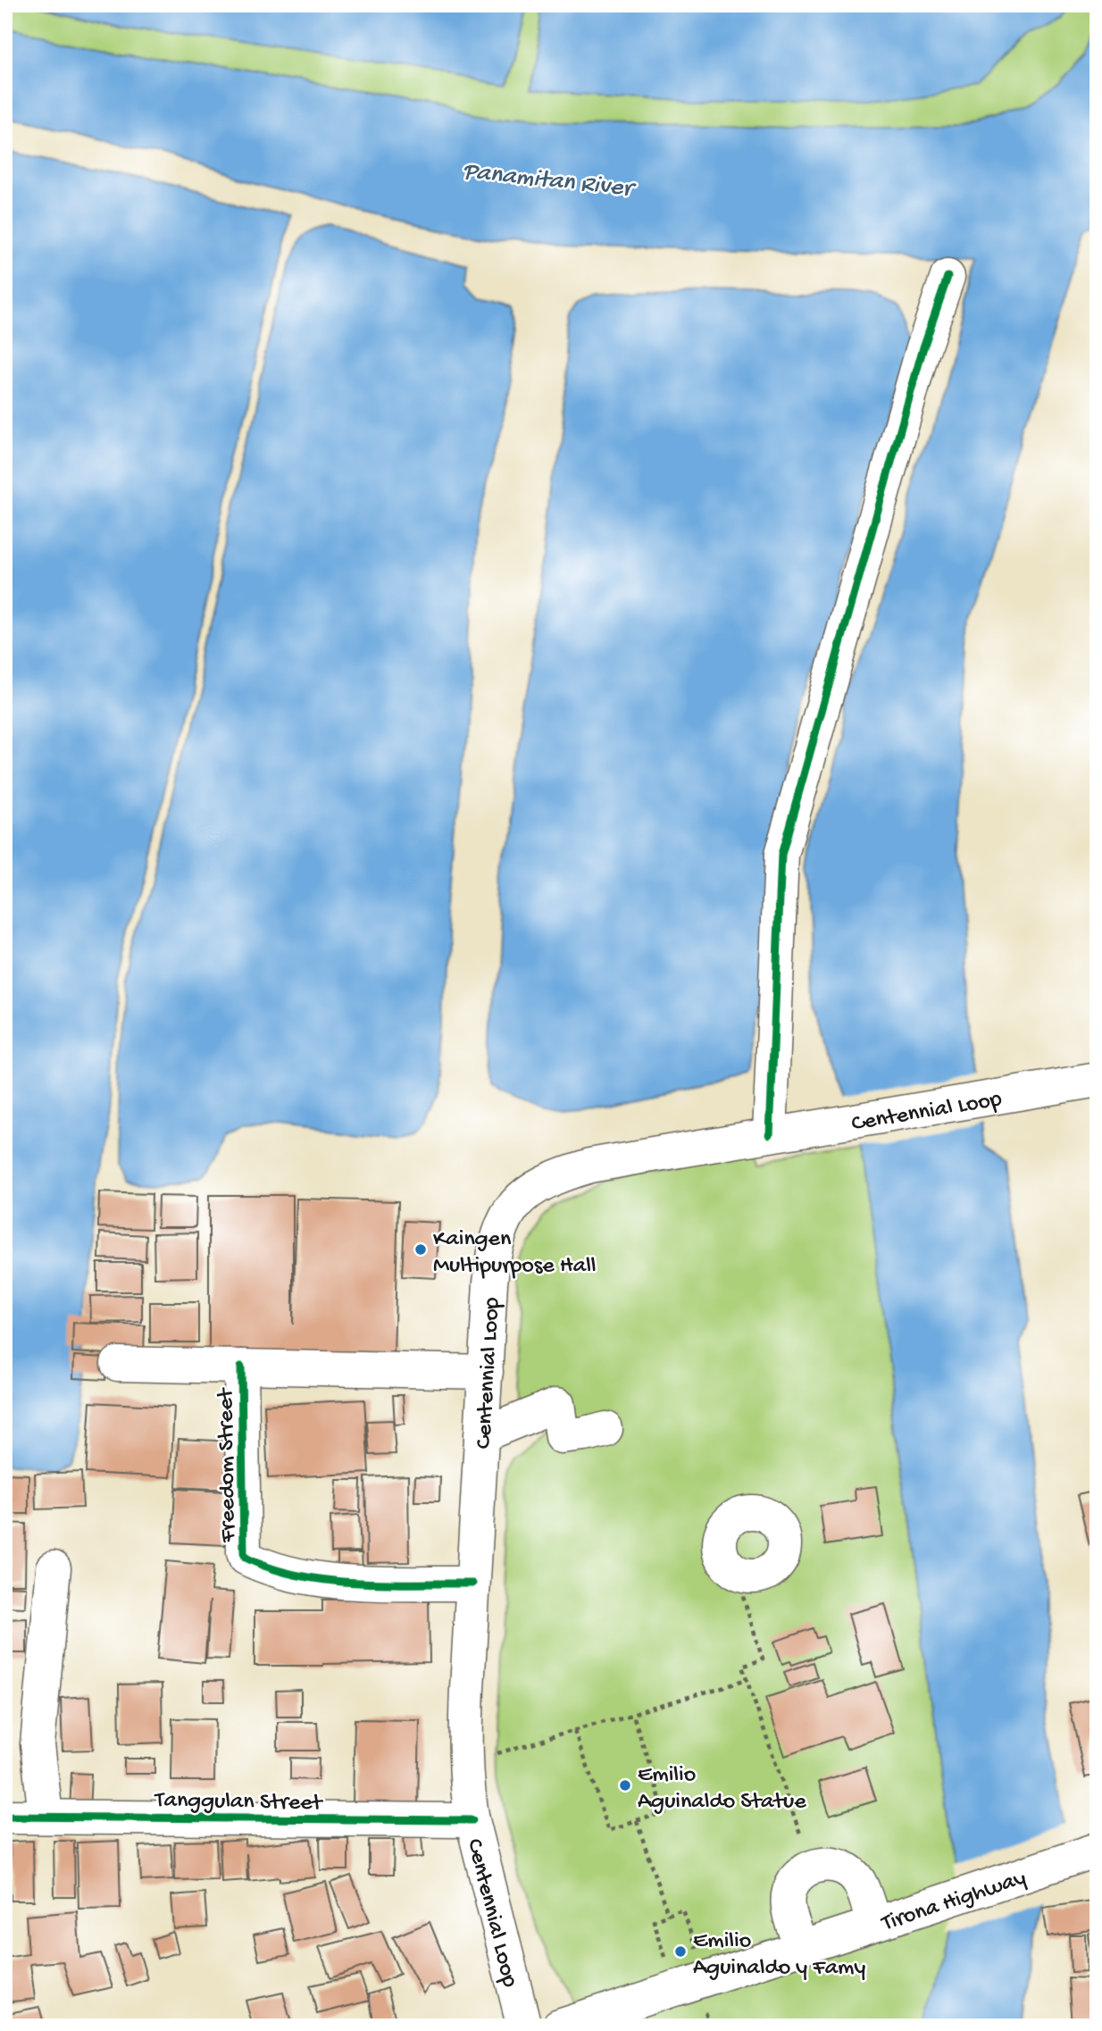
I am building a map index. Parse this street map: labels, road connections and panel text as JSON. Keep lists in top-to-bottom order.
{
  "streets": {
    "street": [
      "Centennial Loop",
      "Freedom Street",
      "Tanggulan Street",
      "Tirona Highway"
    ]
  },
  "crossings": [
    ["Centennial Loop", "Freedom Street"],
    ["Centennial Loop", "Tanggulan Street"]
  ],
  "water": ["Panamitan River"],
  "places": ["Kaingen Multipurpose Hall", "Emilio Aguinaldo Statue", "Emilio Aguinaldo y Famy"]
}
